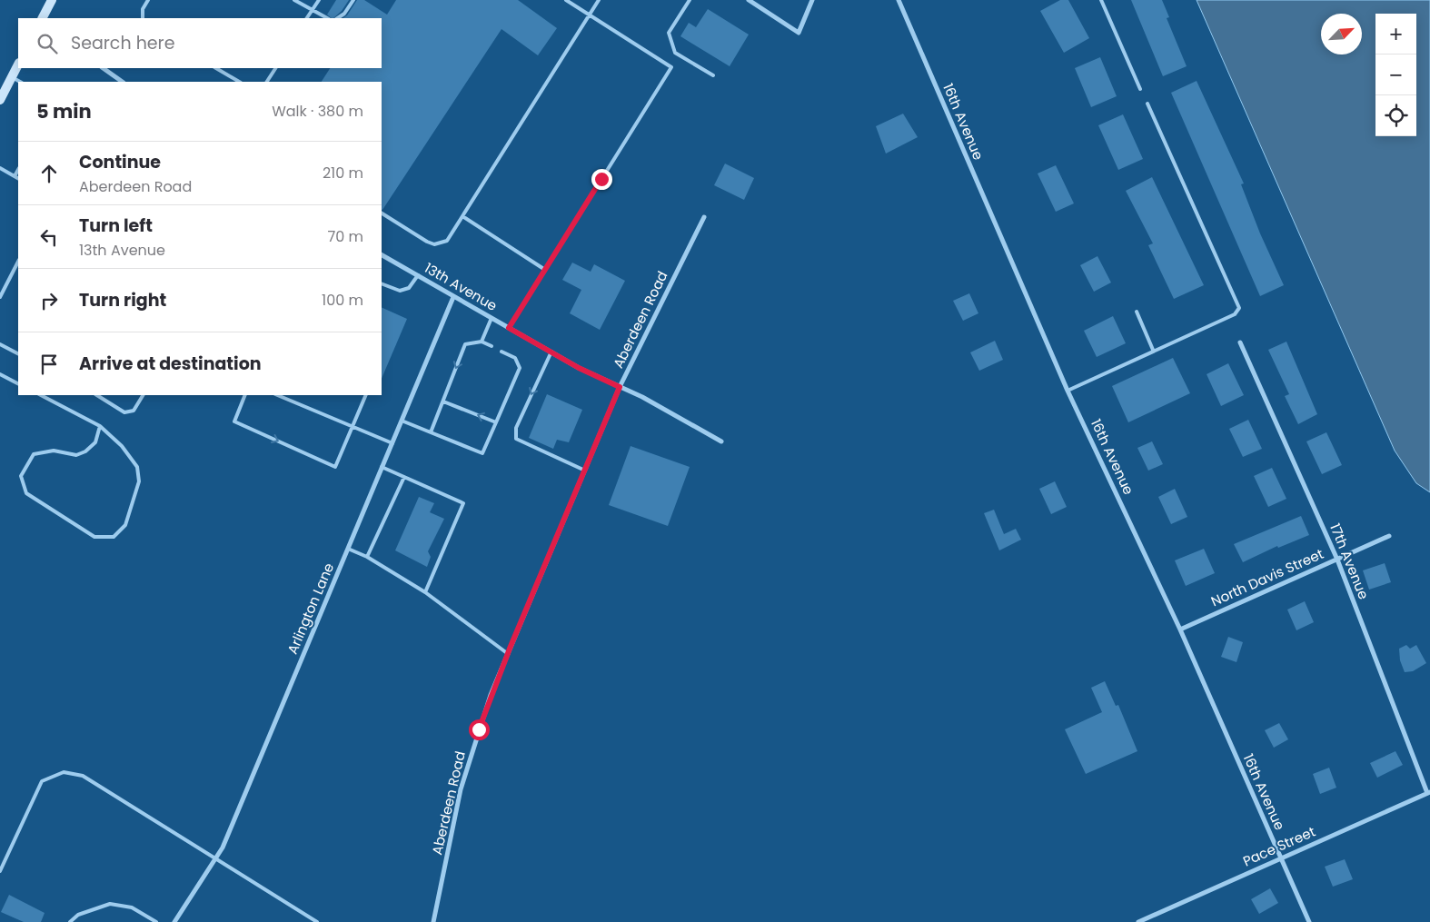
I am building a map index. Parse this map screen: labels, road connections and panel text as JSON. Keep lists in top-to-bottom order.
{
  "streets": {
    "street": [
      "16th Avenue",
      "13th Avenue",
      "Aberdeen Road",
      "17th Avenue",
      "North Davis Street",
      "Arlington Lane",
      "Pace Street"
    ]
  },
  "crossings": [
    ["16th Avenue", "North Davis Street"],
    ["16th Avenue", "Pace Street"],
    ["13th Avenue", "Aberdeen Road"],
    ["13th Avenue", "Arlington Lane"],
    ["17th Avenue", "North Davis Street"],
    ["17th Avenue", "Pace Street"]
  ],
  "north": "top right",
  "page": {
    "map_buttons": ["+", "−"],
    "search": "Search here",
    "heading": ["5 min", "Walk · 380 m"],
    "list": [
      ["Continue", "Aberdeen Road", "210 m"],
      ["Turn left", "13th Avenue", "70 m"],
      ["Turn right", "100 m"],
      "Arrive at destination"
    ]
  }
}
